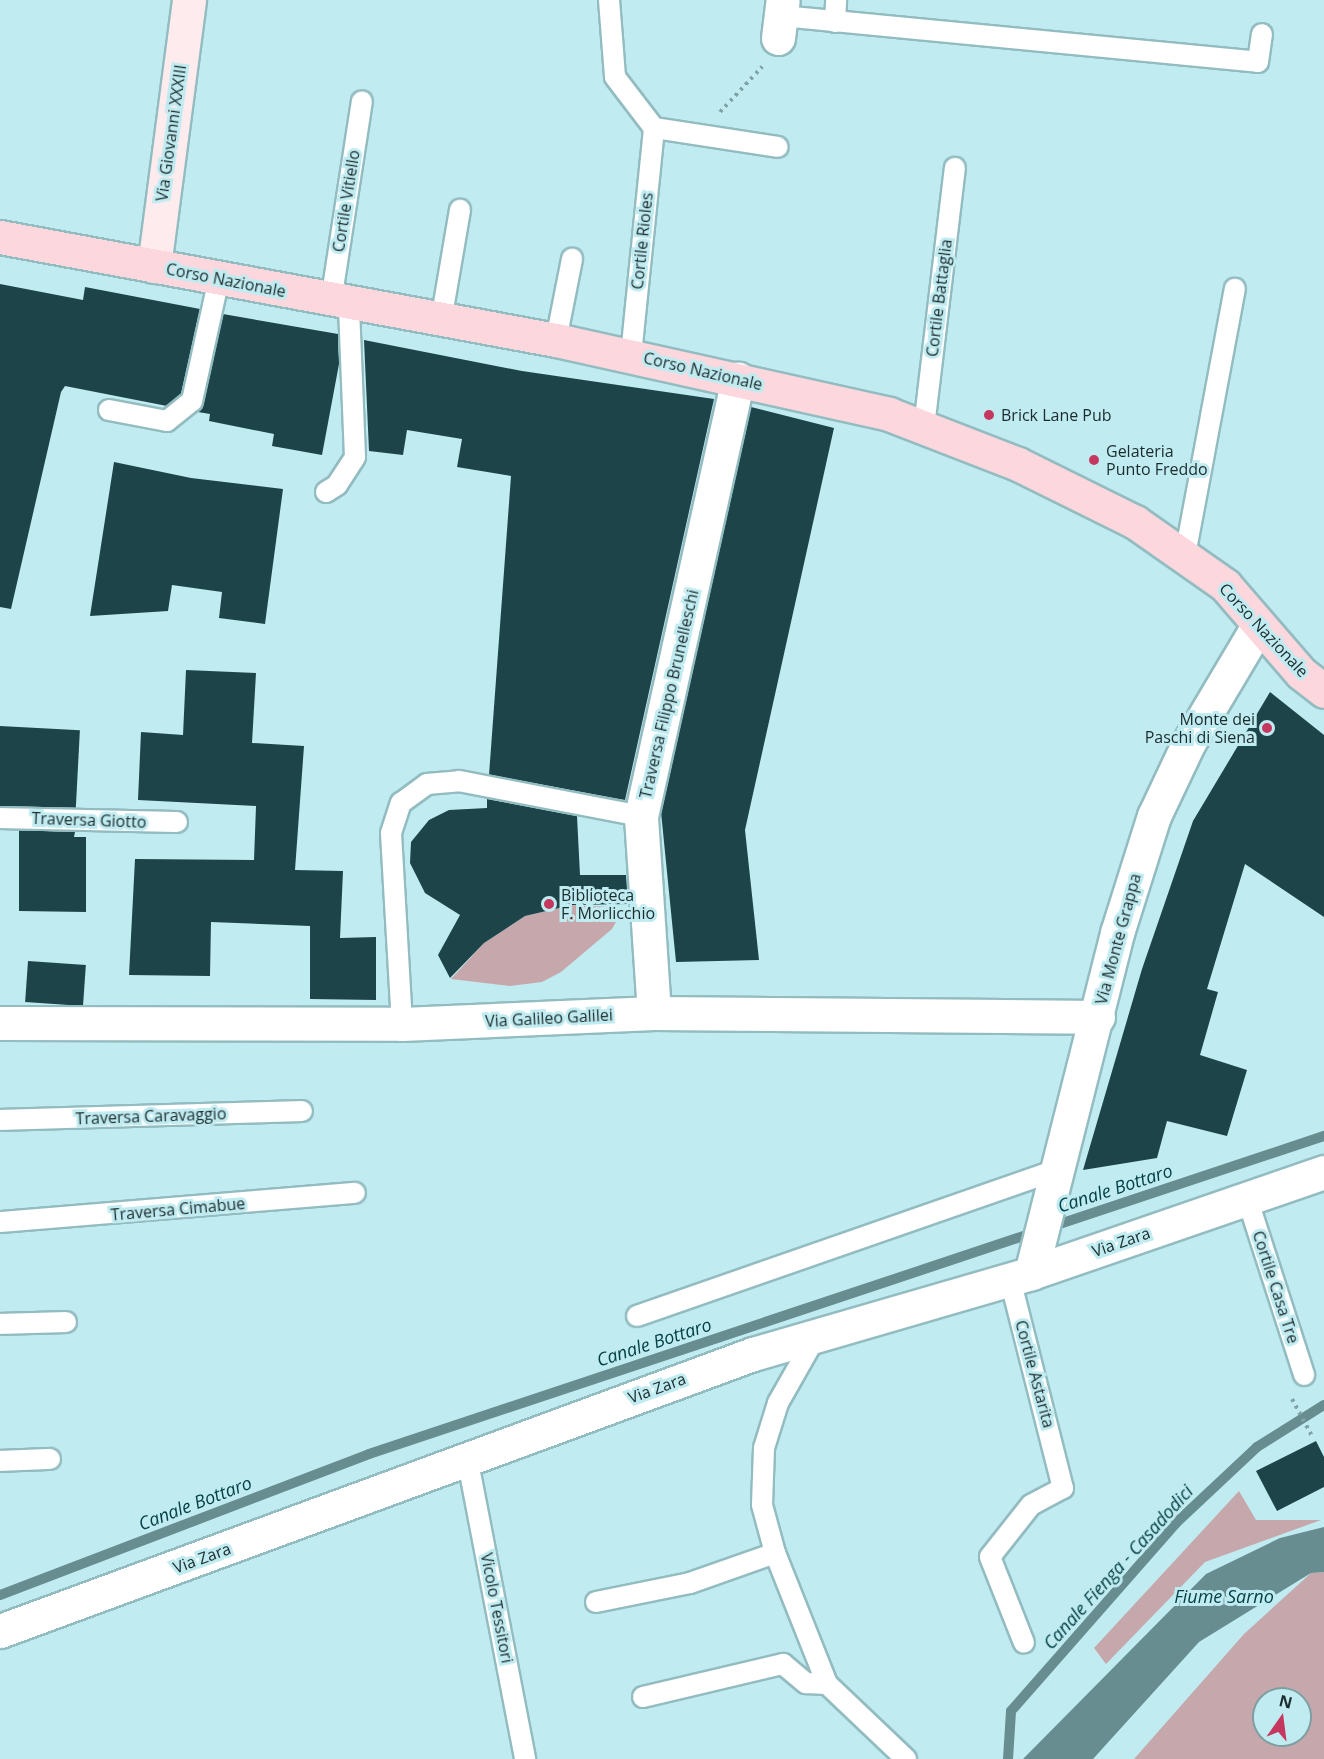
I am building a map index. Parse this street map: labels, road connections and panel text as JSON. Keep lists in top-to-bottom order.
{
  "streets": {
    "main road": ["Via Giovanni XXXIII", "Corso Nazionale"],
    "street": [
      "Traversa Filippo Brunelleschi",
      "Via Monte Grappa",
      "Via Galileo Galilei",
      "Via Zara"
    ],
    "lane": [
      "Cortile Vitiello",
      "Cortile Rioles",
      "Cortile Battaglia",
      "Traversa Giotto",
      "Traversa Caravaggio",
      "Traversa Cimabue",
      "Cortile Casa Tre",
      "Cortile Astarita",
      "Vicolo Tessitori"
    ]
  },
  "crossings": [
    ["Via Giovanni XXXIII", "Corso Nazionale"],
    ["Cortile Vitiello", "Corso Nazionale"],
    ["Cortile Rioles", "Corso Nazionale"],
    ["Corso Nazionale", "Cortile Battaglia"],
    ["Corso Nazionale", "Traversa Filippo Brunelleschi"],
    ["Corso Nazionale", "Via Monte Grappa"],
    ["Traversa Filippo Brunelleschi", "Via Galileo Galilei"],
    ["Via Monte Grappa", "Via Galileo Galilei"],
    ["Via Monte Grappa", "Via Zara"],
    ["Via Monte Grappa", "Cortile Astarita"],
    ["Via Zara", "Cortile Casa Tre"],
    ["Via Zara", "Cortile Astarita"],
    ["Via Zara", "Vicolo Tessitori"]
  ],
  "water": ["Canale Bottaro", "Canale Fienga - Casadodici", "Fiume Sarno"],
  "places": [
    "Brick Lane Pub",
    "Gelateria Punto Freddo",
    "Monte dei Paschi di Siena",
    "Biblioteca F. Morlicchio"
  ],
  "north": "top"
}
